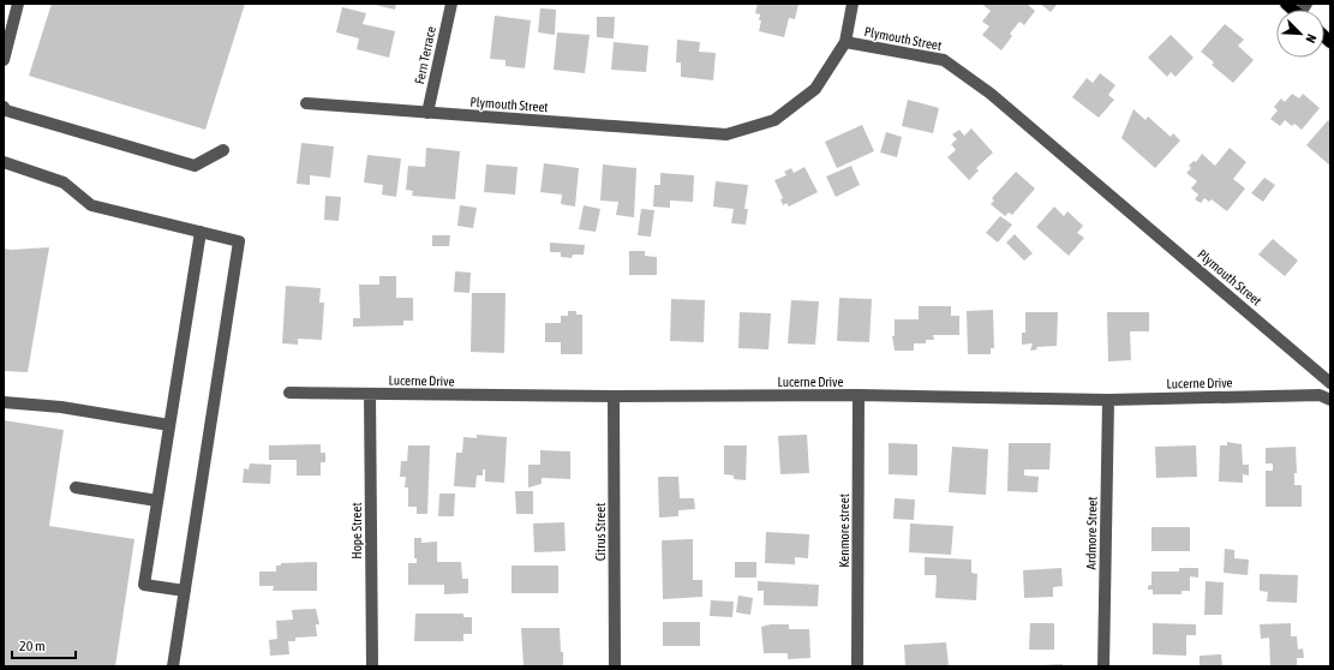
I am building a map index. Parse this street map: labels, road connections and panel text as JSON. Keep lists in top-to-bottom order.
{
  "streets": {
    "street": [
      "Plymouth Street",
      "Fern Terrace",
      "Lucerne Drive",
      "Hope Street",
      "Kenmore street",
      "Citrus Street",
      "Ardmore Street"
    ]
  },
  "crossings": [
    ["Plymouth Street", "Fern Terrace"],
    ["Lucerne Drive", "Hope Street"],
    ["Lucerne Drive", "Kenmore street"],
    ["Lucerne Drive", "Citrus Street"],
    ["Lucerne Drive", "Ardmore Street"]
  ],
  "scale_bar": "20 m",
  "north": "bottom right"
}
